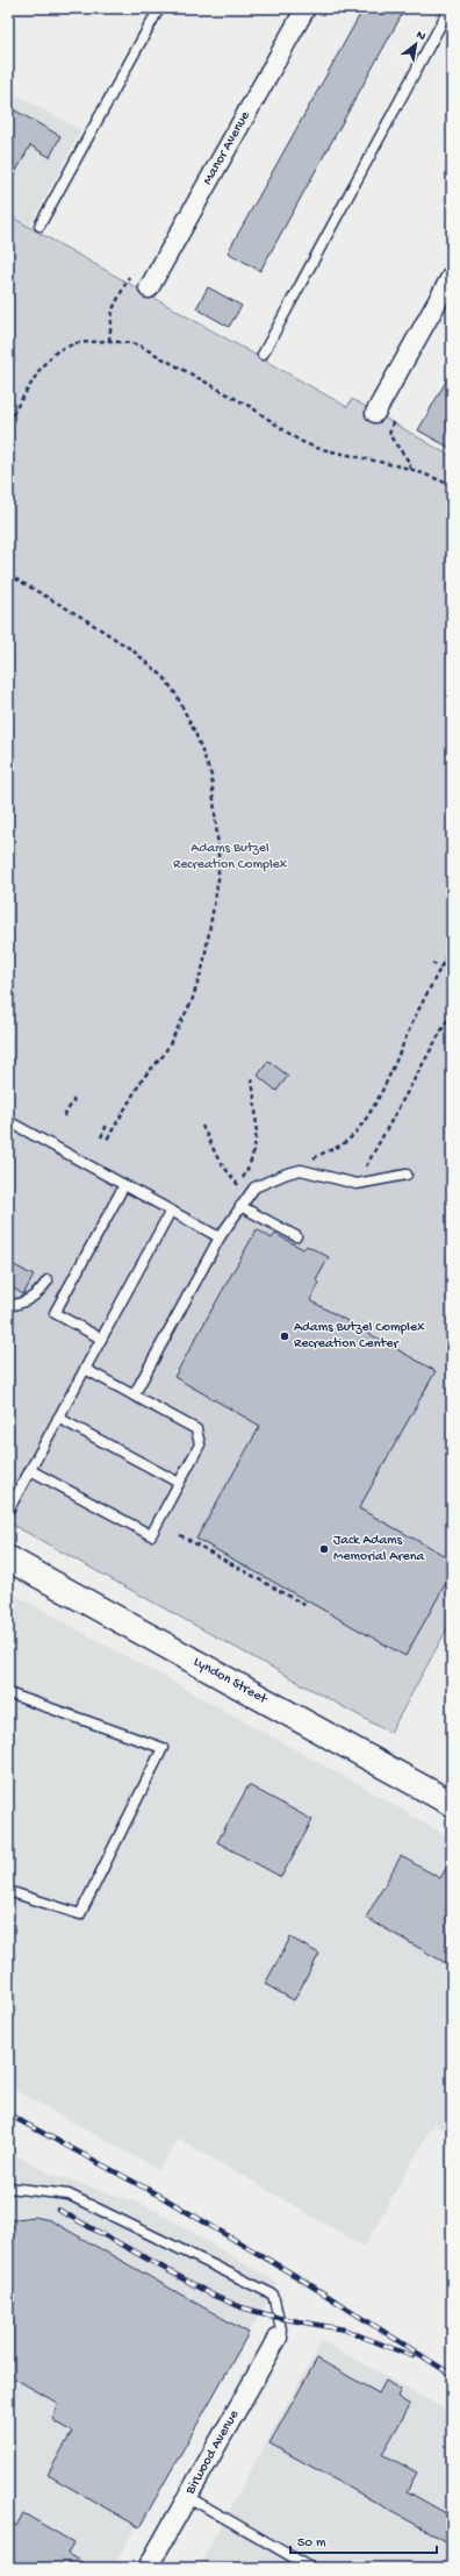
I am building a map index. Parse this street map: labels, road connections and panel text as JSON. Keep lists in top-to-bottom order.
{
  "streets": {
    "street": ["Manor Avenue", "Lyndon Street", "Birwood Avenue"]
  },
  "parks": ["Adams Butzel Recreation Complex"],
  "places": ["Adams Butzel Complex Recreation Center", "Jack Adams Memorial Arena"],
  "scale_bar": "50 m",
  "north": "top right"
}
